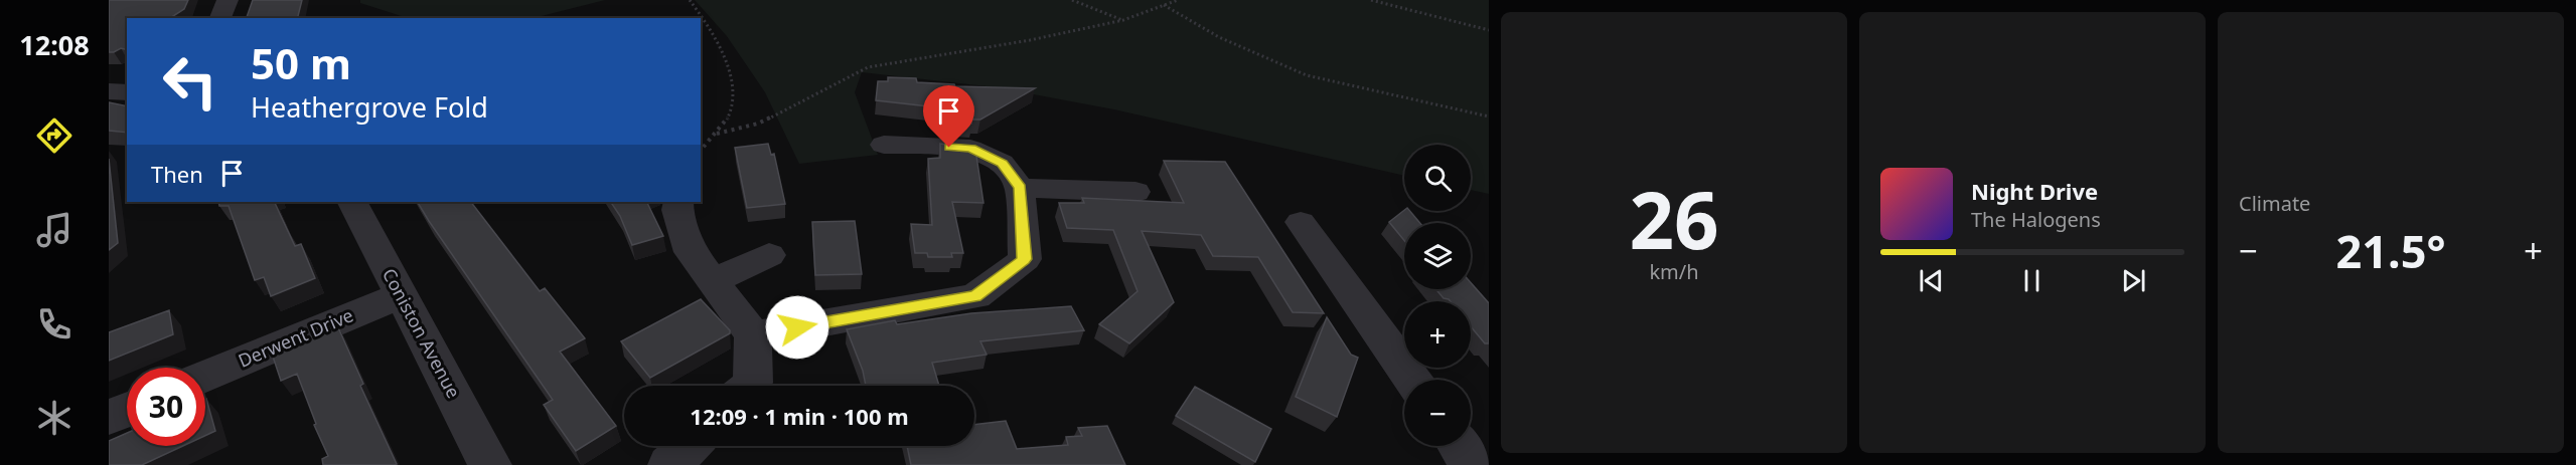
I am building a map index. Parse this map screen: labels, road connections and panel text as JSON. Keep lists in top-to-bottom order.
{
  "streets": {
    "street": ["Coniston Avenue", "Derwent Drive"]
  },
  "crossings": [
    ["Coniston Avenue", "Derwent Drive"]
  ],
  "page": {
    "tabs": "12:08",
    "tile": [
      ["26", "km/h"],
      "Climate"
    ],
    "turn": ["50 m", "Heathergrove Fold"],
    "map_buttons": ["+", "−"],
    "then": "Then",
    "song": ["Night Drive", "The Halogens"],
    "heat": ["−", "21.5°", "+"],
    "limit": "30",
    "trip": "12:09 · 1 min · 100 m"
  }
}
